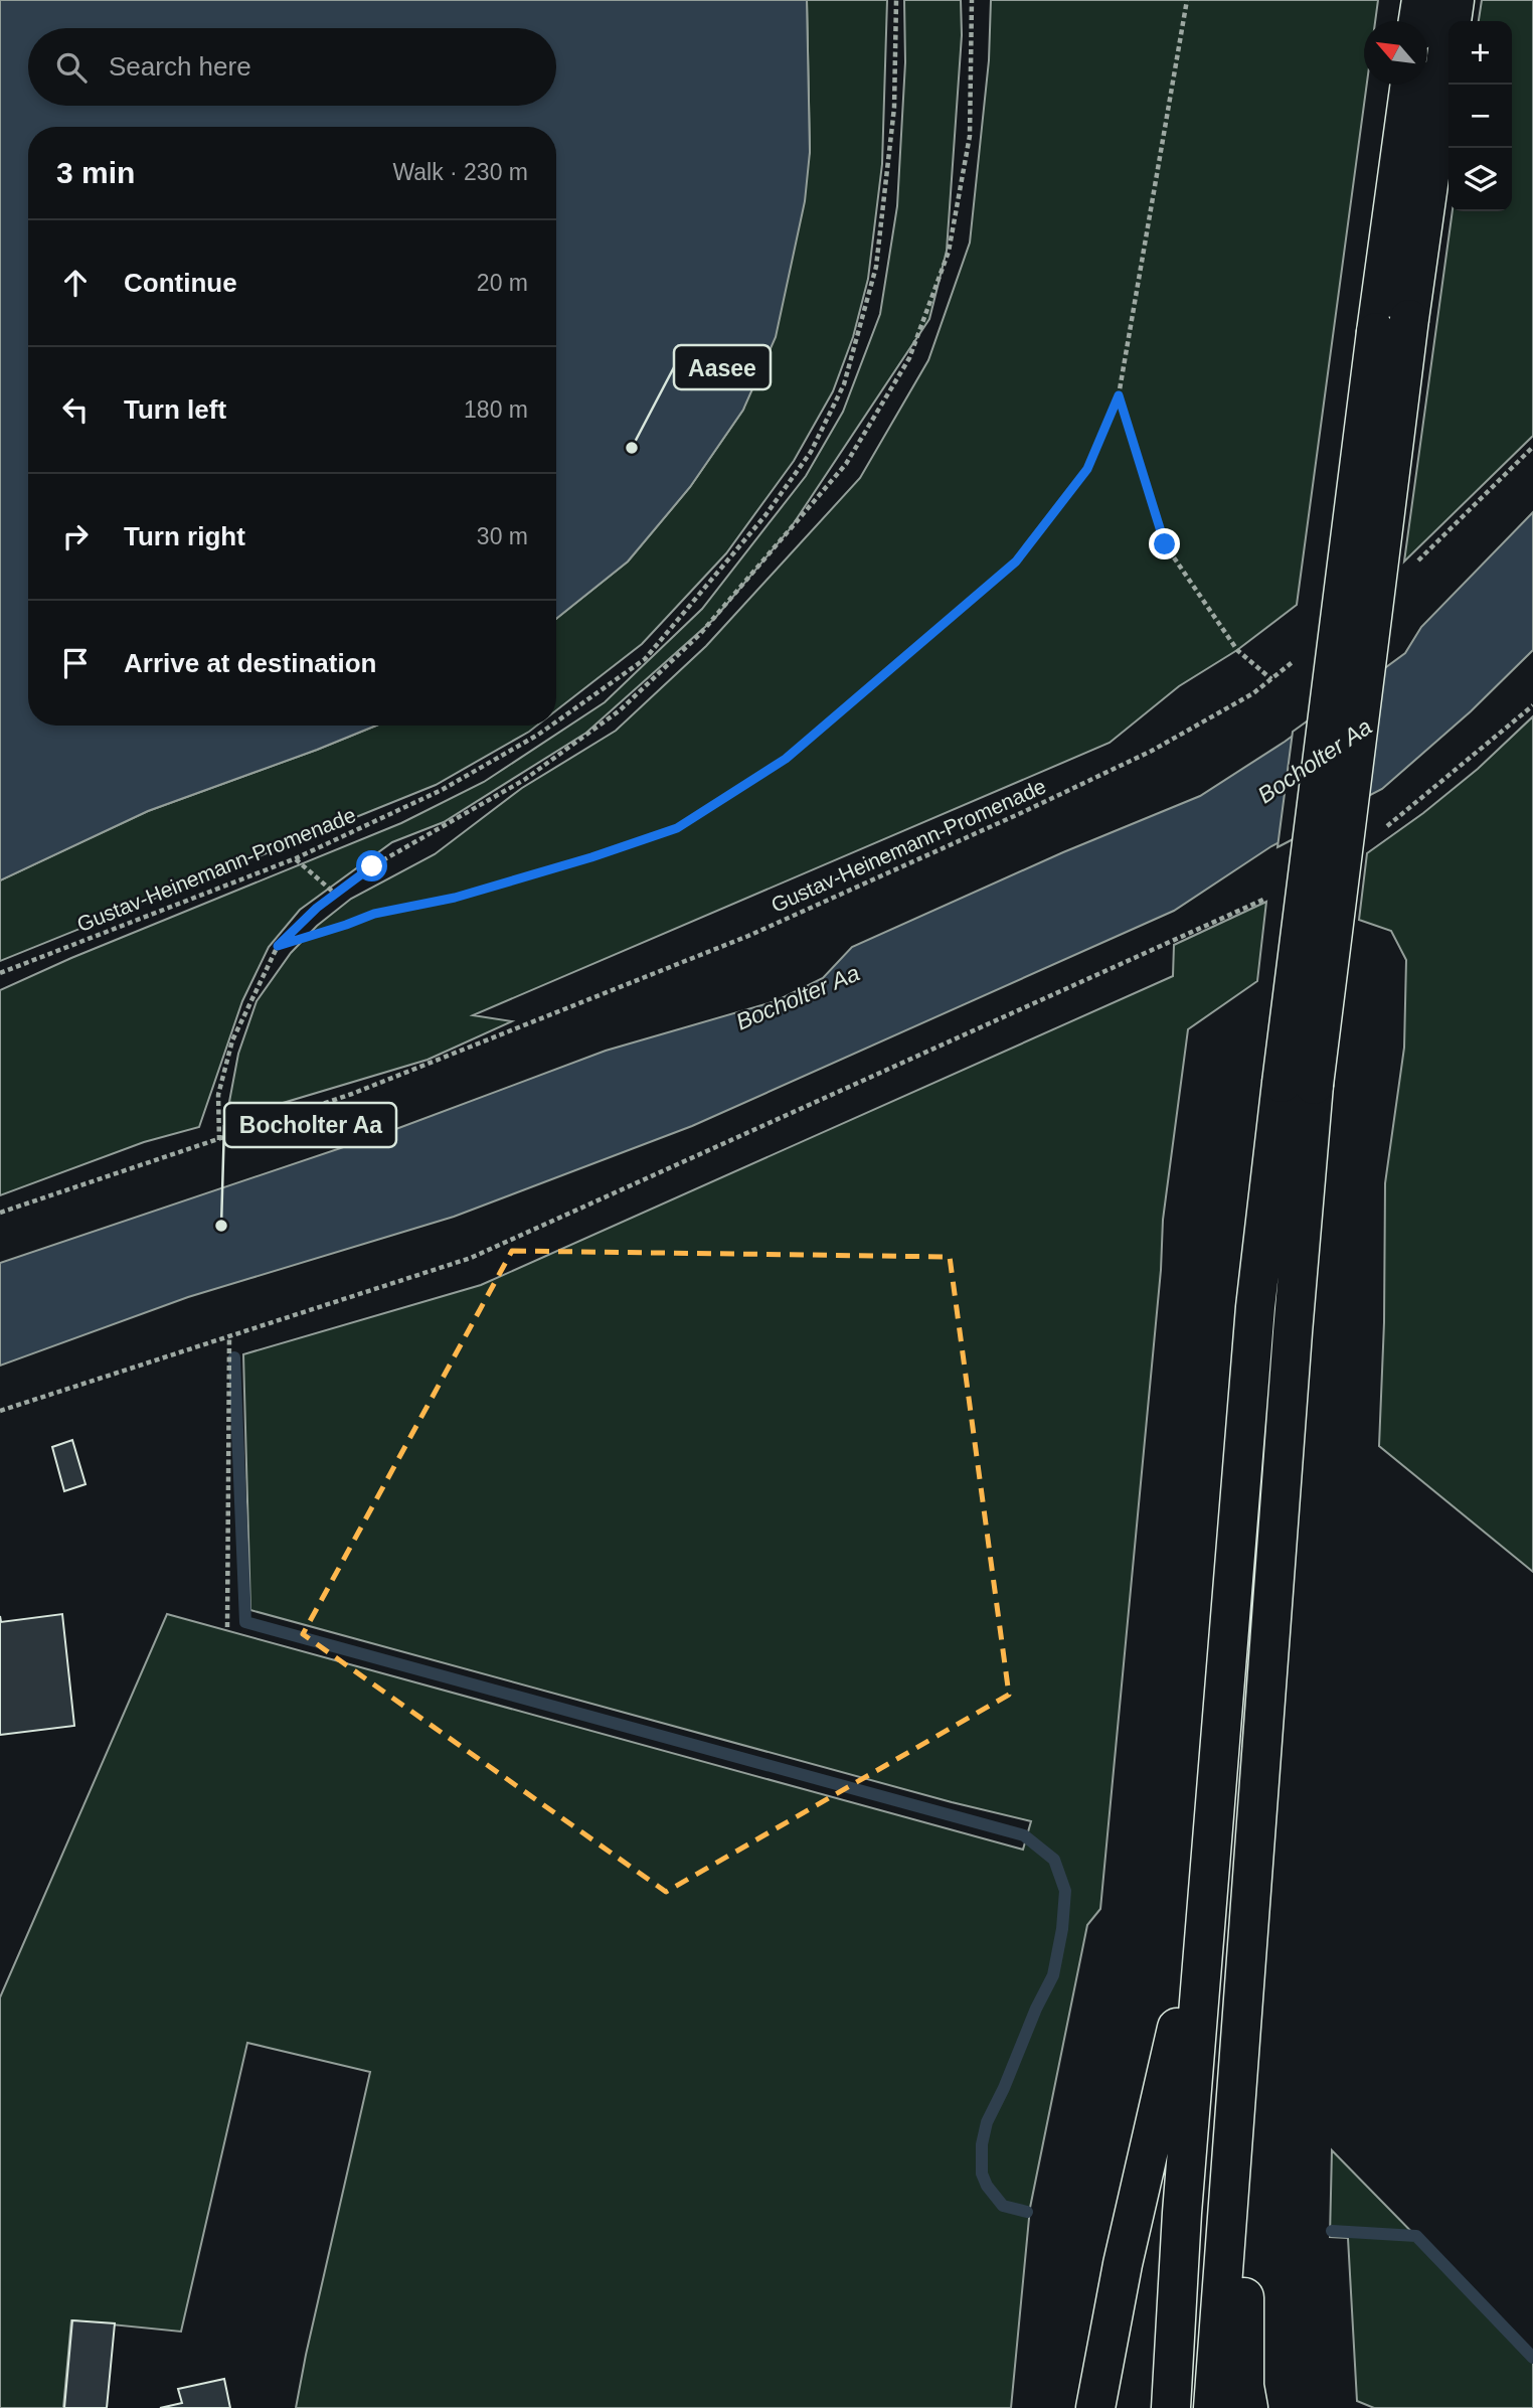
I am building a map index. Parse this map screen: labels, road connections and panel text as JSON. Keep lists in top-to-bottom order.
{
  "streets": {
    "path": ["Gustav-Heinemann-Promenade"]
  },
  "water": ["Bocholter Aa"],
  "places": ["Aasee", "Bocholter Aa"],
  "north": "top left",
  "page": {
    "map_buttons": ["+", "−"],
    "search": "Search here",
    "heading": ["3 min", "Walk · 230 m"],
    "list": [
      ["Continue", "20 m"],
      ["Turn left", "180 m"],
      ["Turn right", "30 m"],
      "Arrive at destination"
    ]
  }
}
